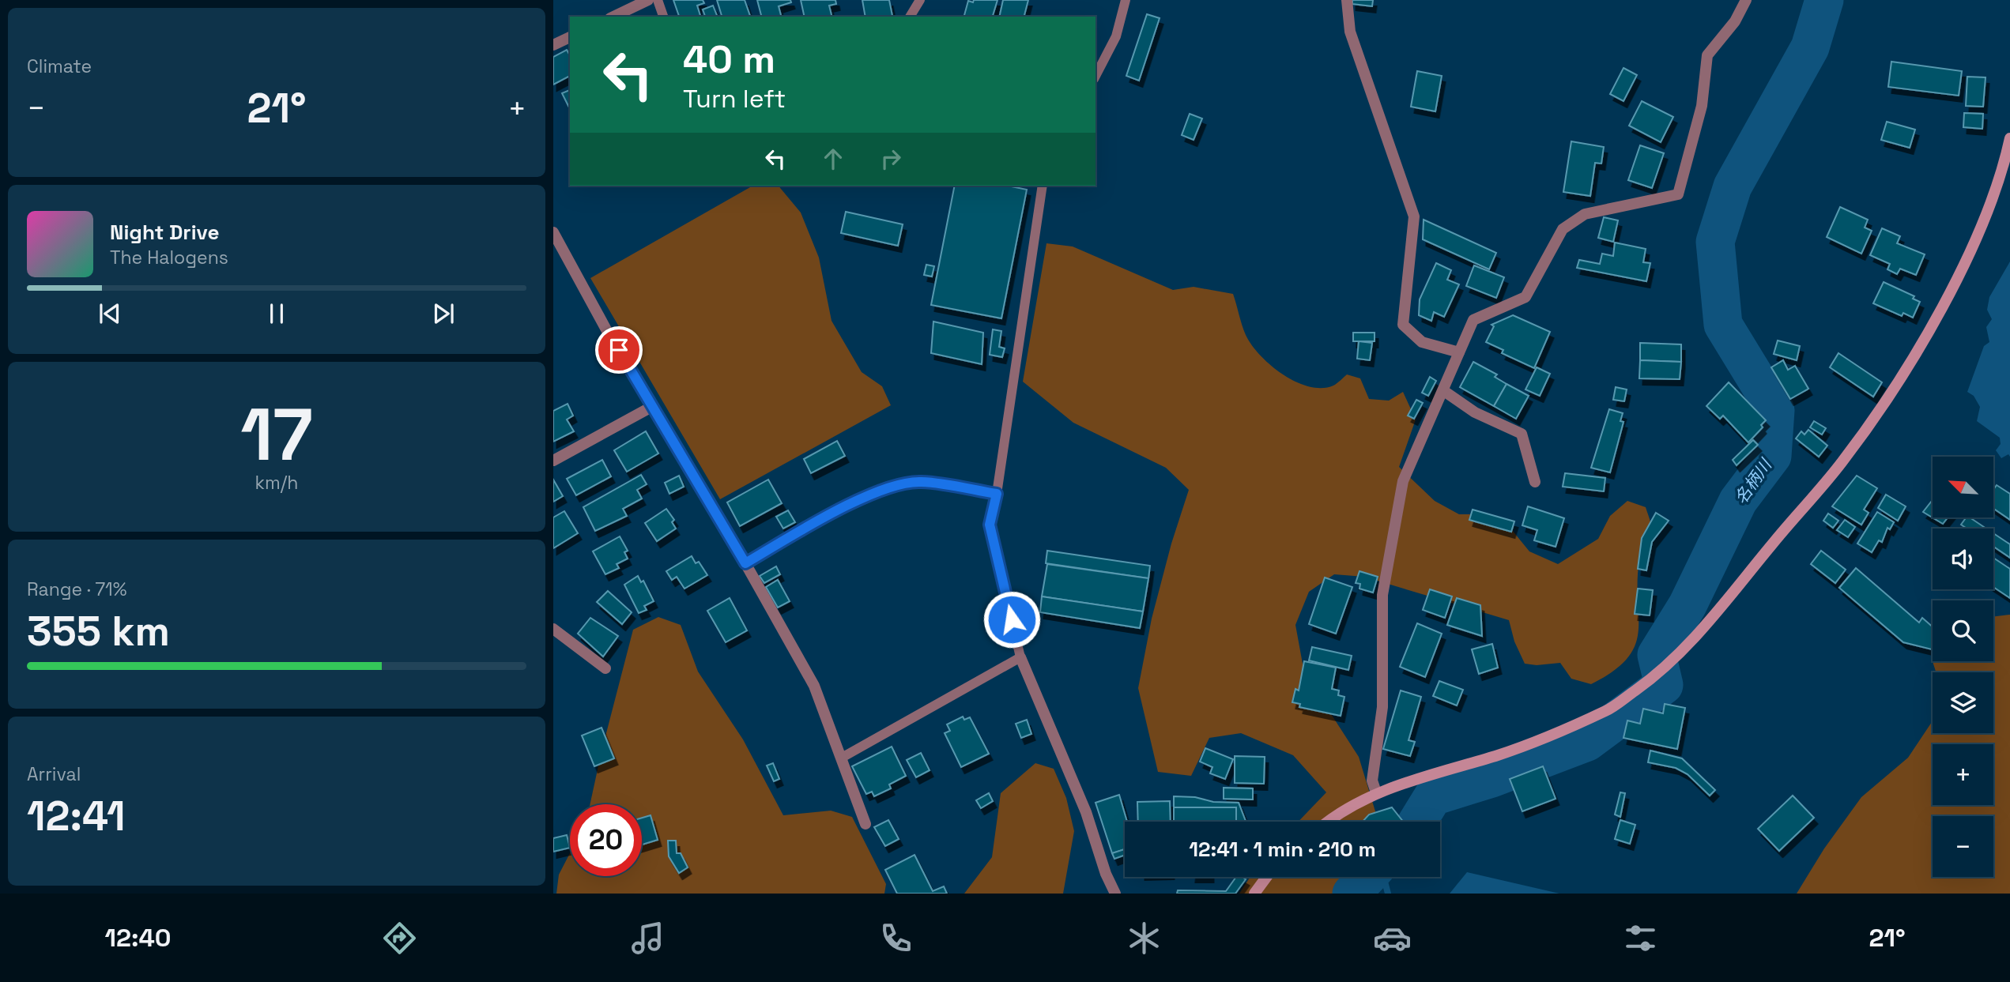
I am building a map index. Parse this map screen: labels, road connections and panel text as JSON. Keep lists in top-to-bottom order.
{
  "water": ["名柄川"],
  "north": "top left",
  "page": {
    "tile": [
      "Climate",
      ["17", "km/h"],
      ["Range · 71%", "355 km"],
      ["Arrival", "12:41"]
    ],
    "turn": ["40 m", "Turn left"],
    "heat": ["−", "21°", "+"],
    "song": ["Night Drive", "The Halogens"],
    "map_buttons": ["+", "−"],
    "limit": "20",
    "trip": "12:41 · 1 min · 210 m",
    "tabs": ["12:40", "21°"]
  }
}
